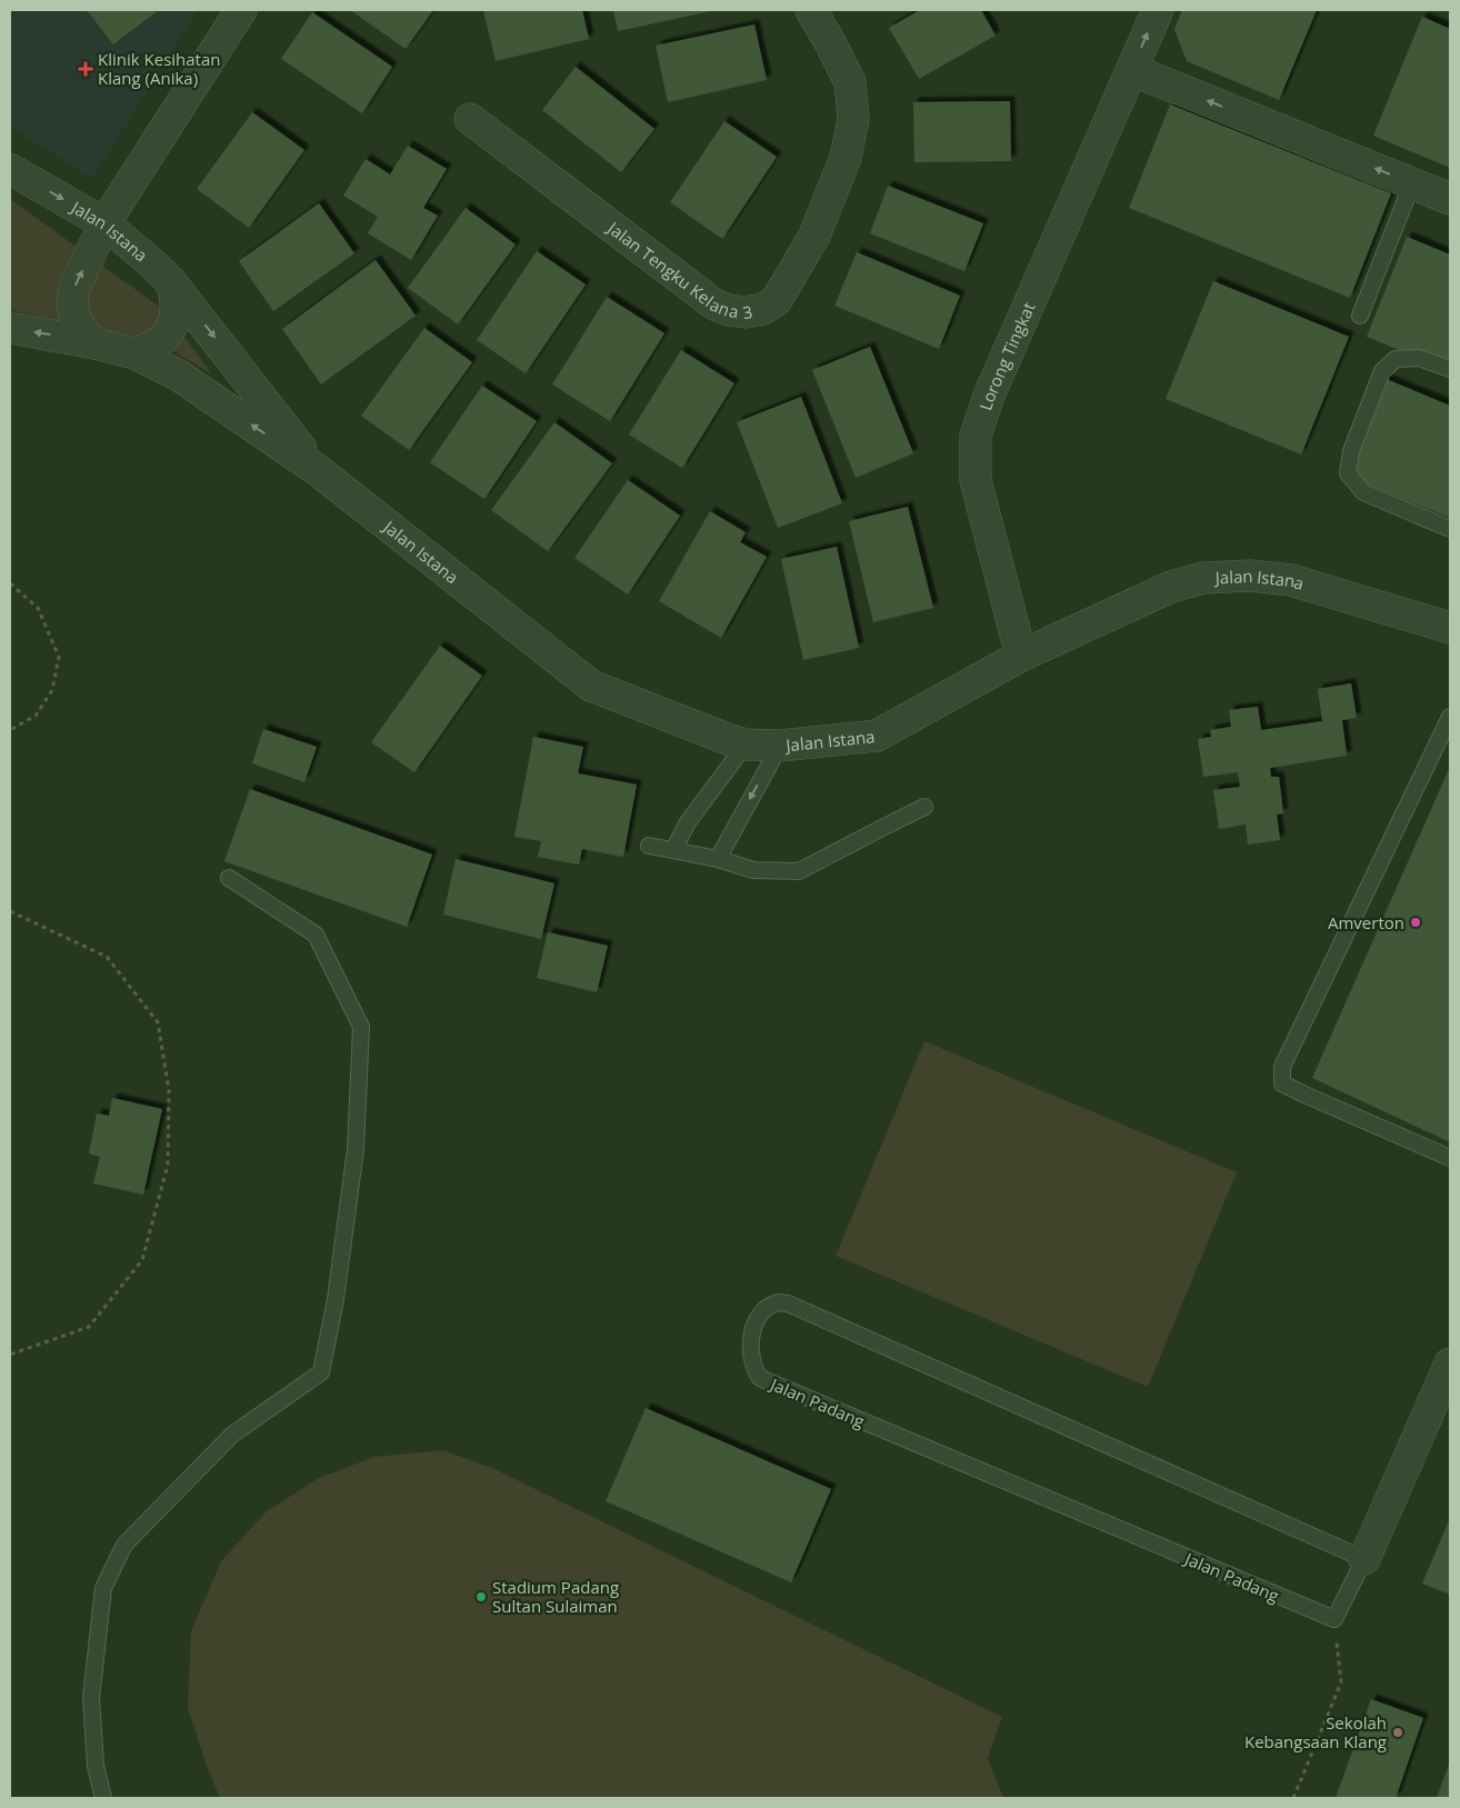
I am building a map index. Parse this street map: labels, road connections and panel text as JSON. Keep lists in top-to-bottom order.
{
  "streets": {
    "street": ["Jalan Istana", "Jalan Tengku Kelana 3", "Lorong Tingkat"],
    "lane": ["Jalan Padang"]
  },
  "crossings": [
    ["Jalan Istana", "Lorong Tingkat"]
  ],
  "places": {
    "health": ["Klinik Kesihatan Klang (Anika)"],
    "other": ["Amverton", "Stadium Padang Sultan Sulaiman", "Sekolah Kebangsaan Klang"]
  }
}
